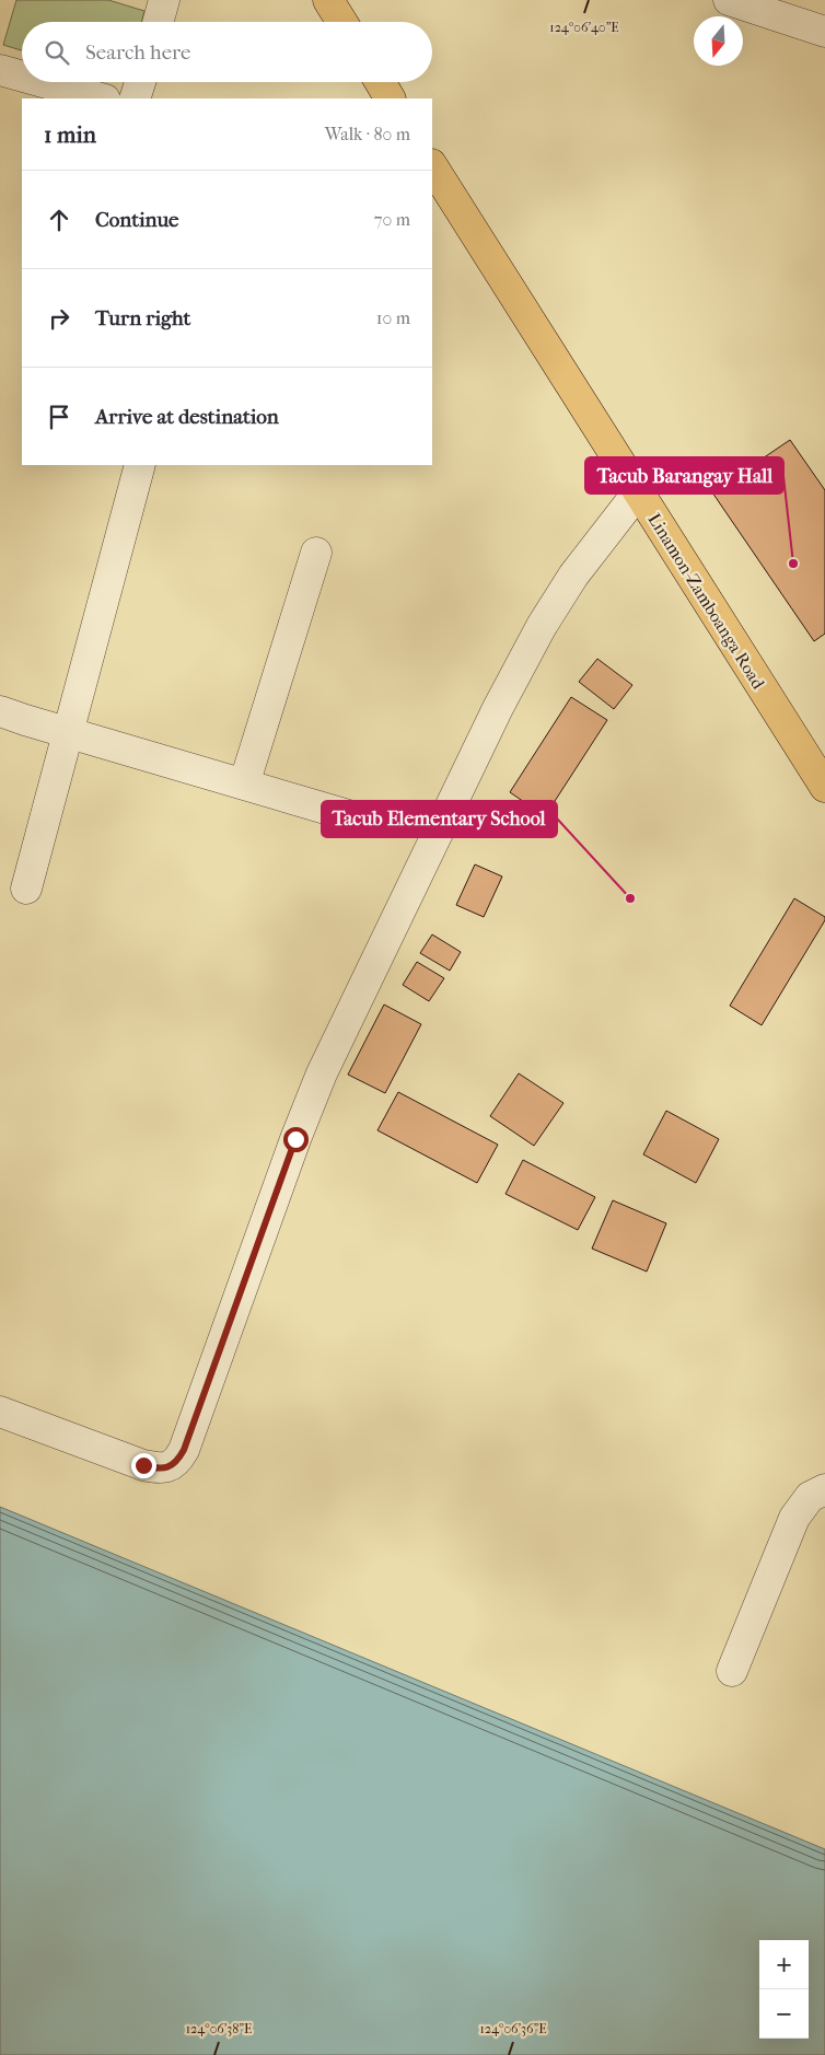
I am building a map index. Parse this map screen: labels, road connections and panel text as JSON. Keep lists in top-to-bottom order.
{
  "streets": {
    "highway": ["Linamon-Zamboanga Road"]
  },
  "places": ["Tacub Barangay Hall", "Tacub Elementary School"],
  "north": "bottom",
  "page": {
    "search": "Search here",
    "heading": ["1 min", "Walk · 80 m"],
    "list": [
      ["Continue", "70 m"],
      ["Turn right", "10 m"],
      "Arrive at destination"
    ],
    "map_buttons": ["+", "−"]
  },
  "coordinates": ["124°06'40\"E", "124°06'38\"E", "124°06'36\"E"]
}
